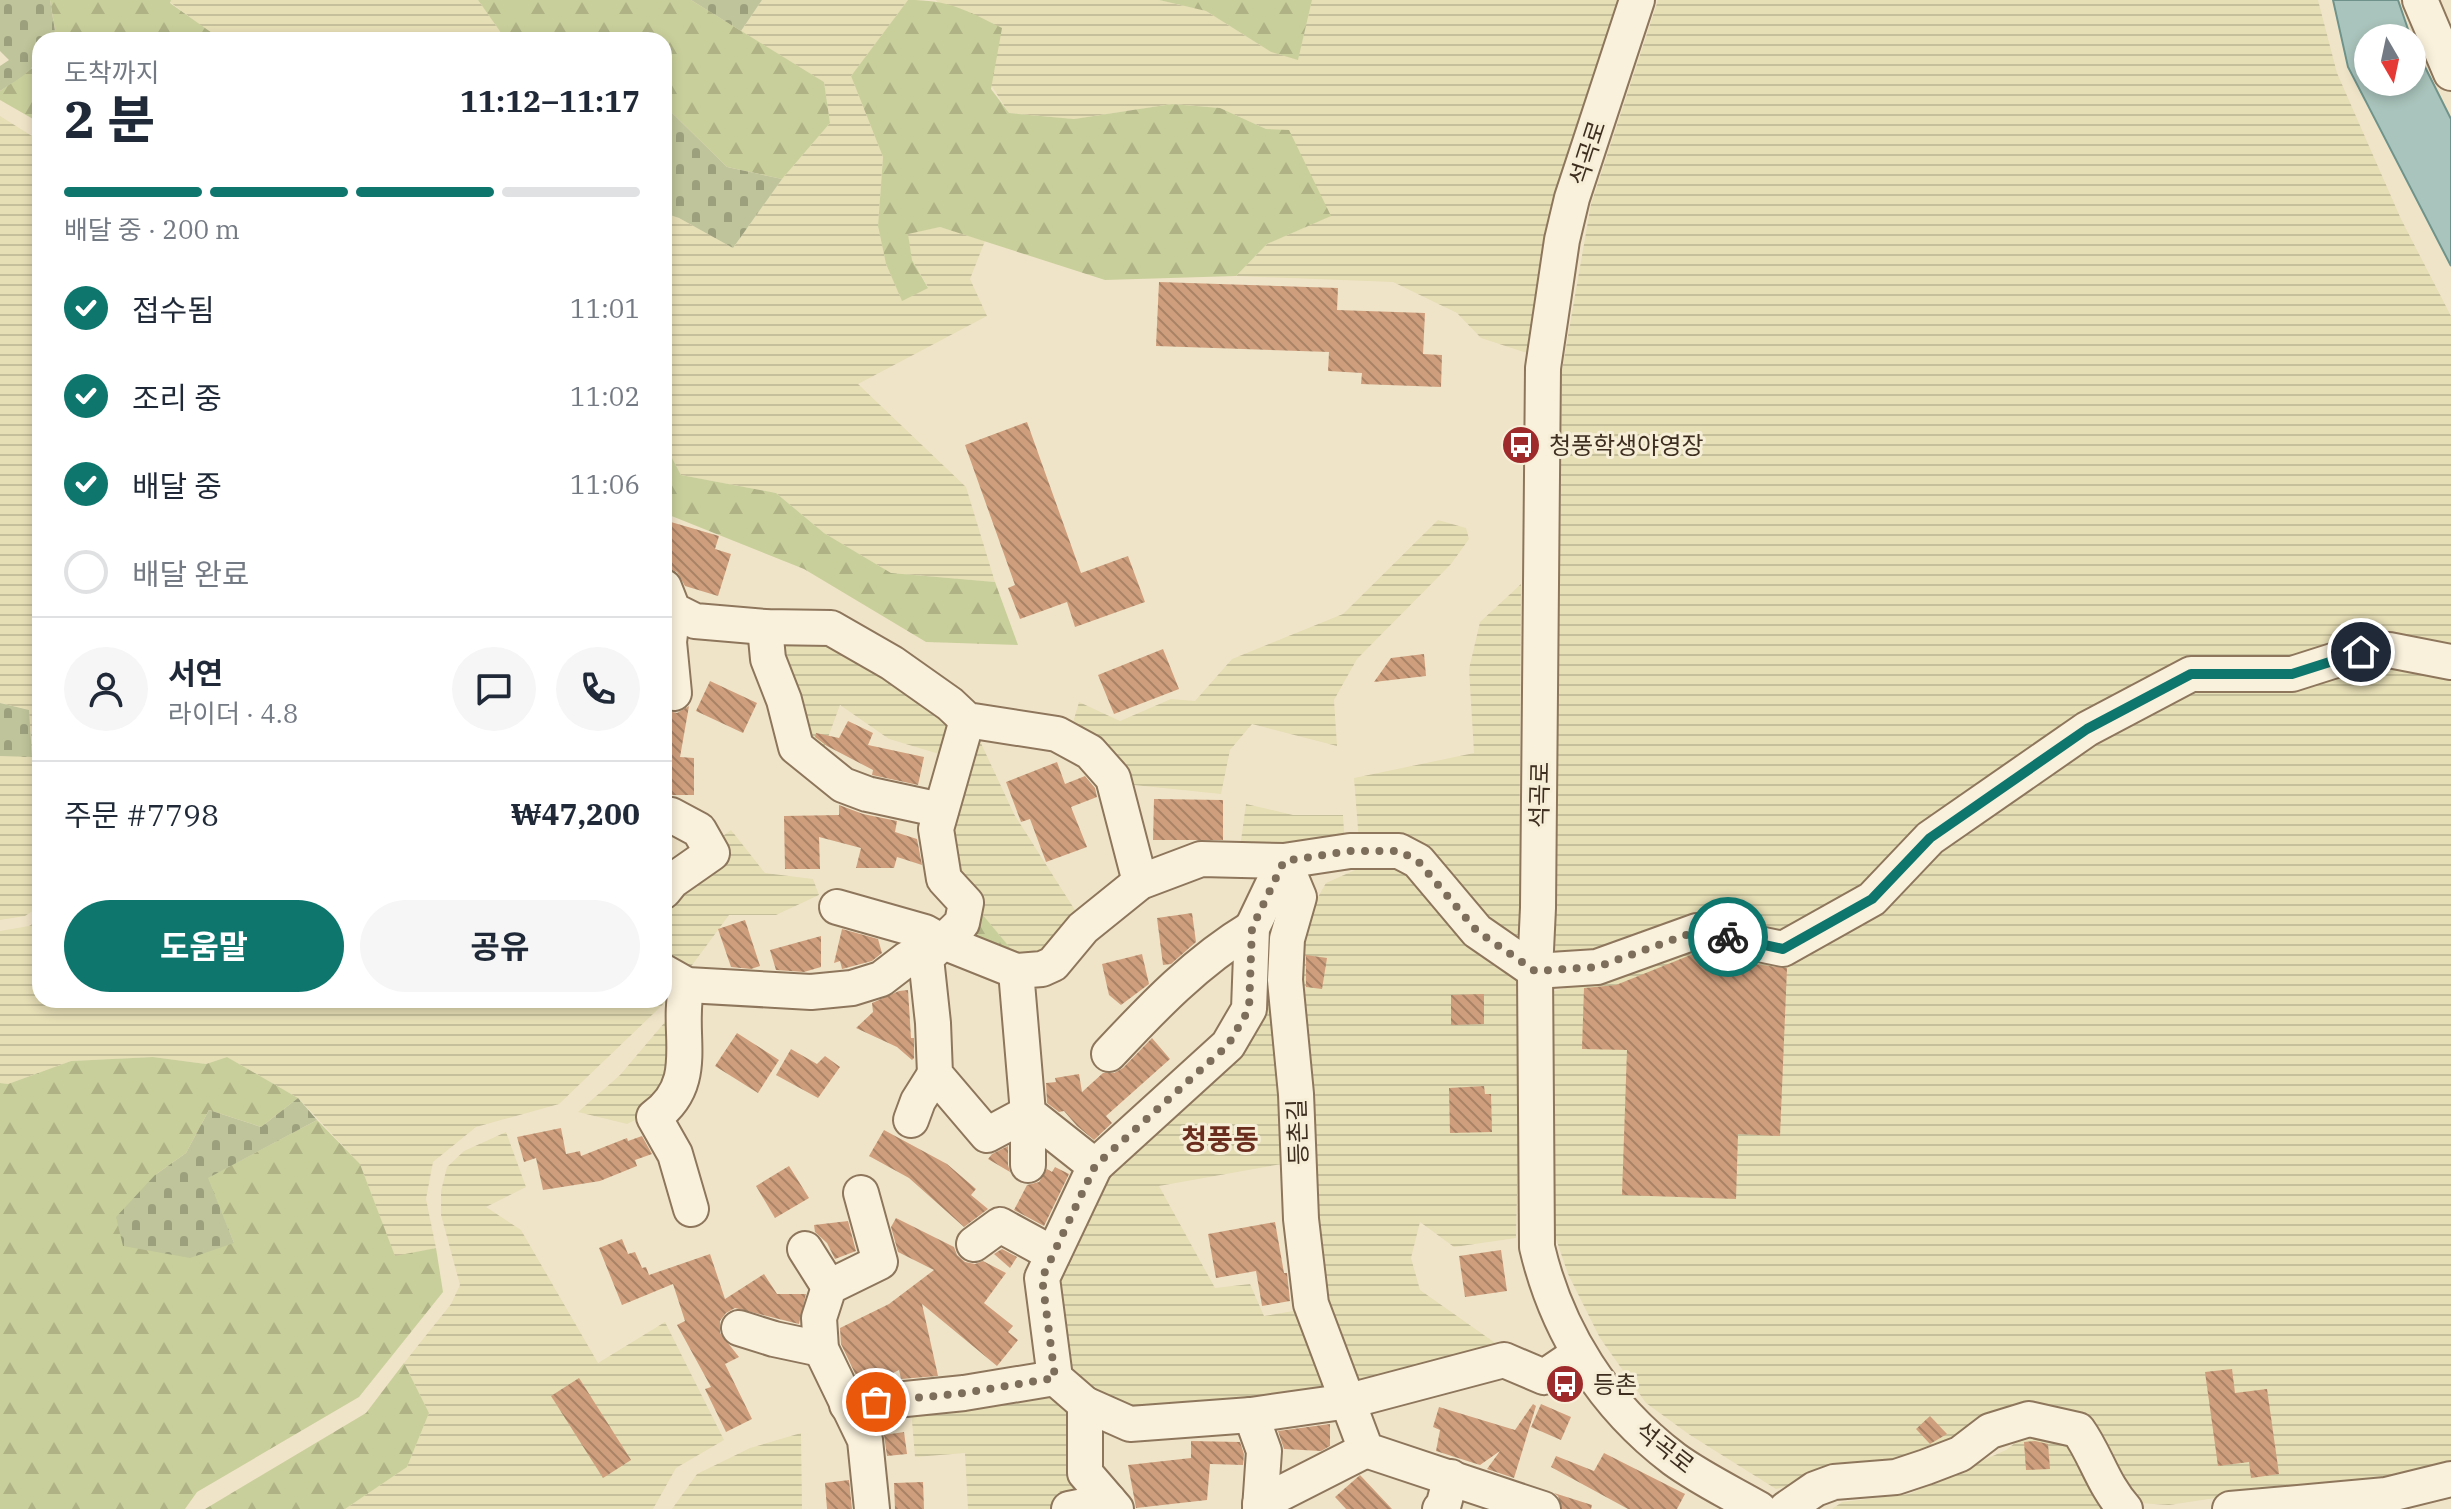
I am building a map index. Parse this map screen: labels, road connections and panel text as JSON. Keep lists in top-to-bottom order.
{
  "streets": {
    "street": ["석곡로", "등촌길"]
  },
  "districts": ["청풍동"],
  "places": {
    "bus stop": ["청풍학생야영장", "등촌"]
  },
  "north": "bottom",
  "page": {
    "heading": ["2 분", "도착까지", "11:12–11:17"],
    "panel": [
      "서연",
      "라이더 · 4.8",
      "주문 #7798",
      "₩47,200"
    ],
    "bar": "배달 중 · 200 m",
    "list": [
      ["접수됨", "11:01"],
      ["조리 중", "11:02"],
      ["배달 중", "11:06"],
      "배달 완료"
    ],
    "buttons": ["도움말", "공유"]
  }
}
